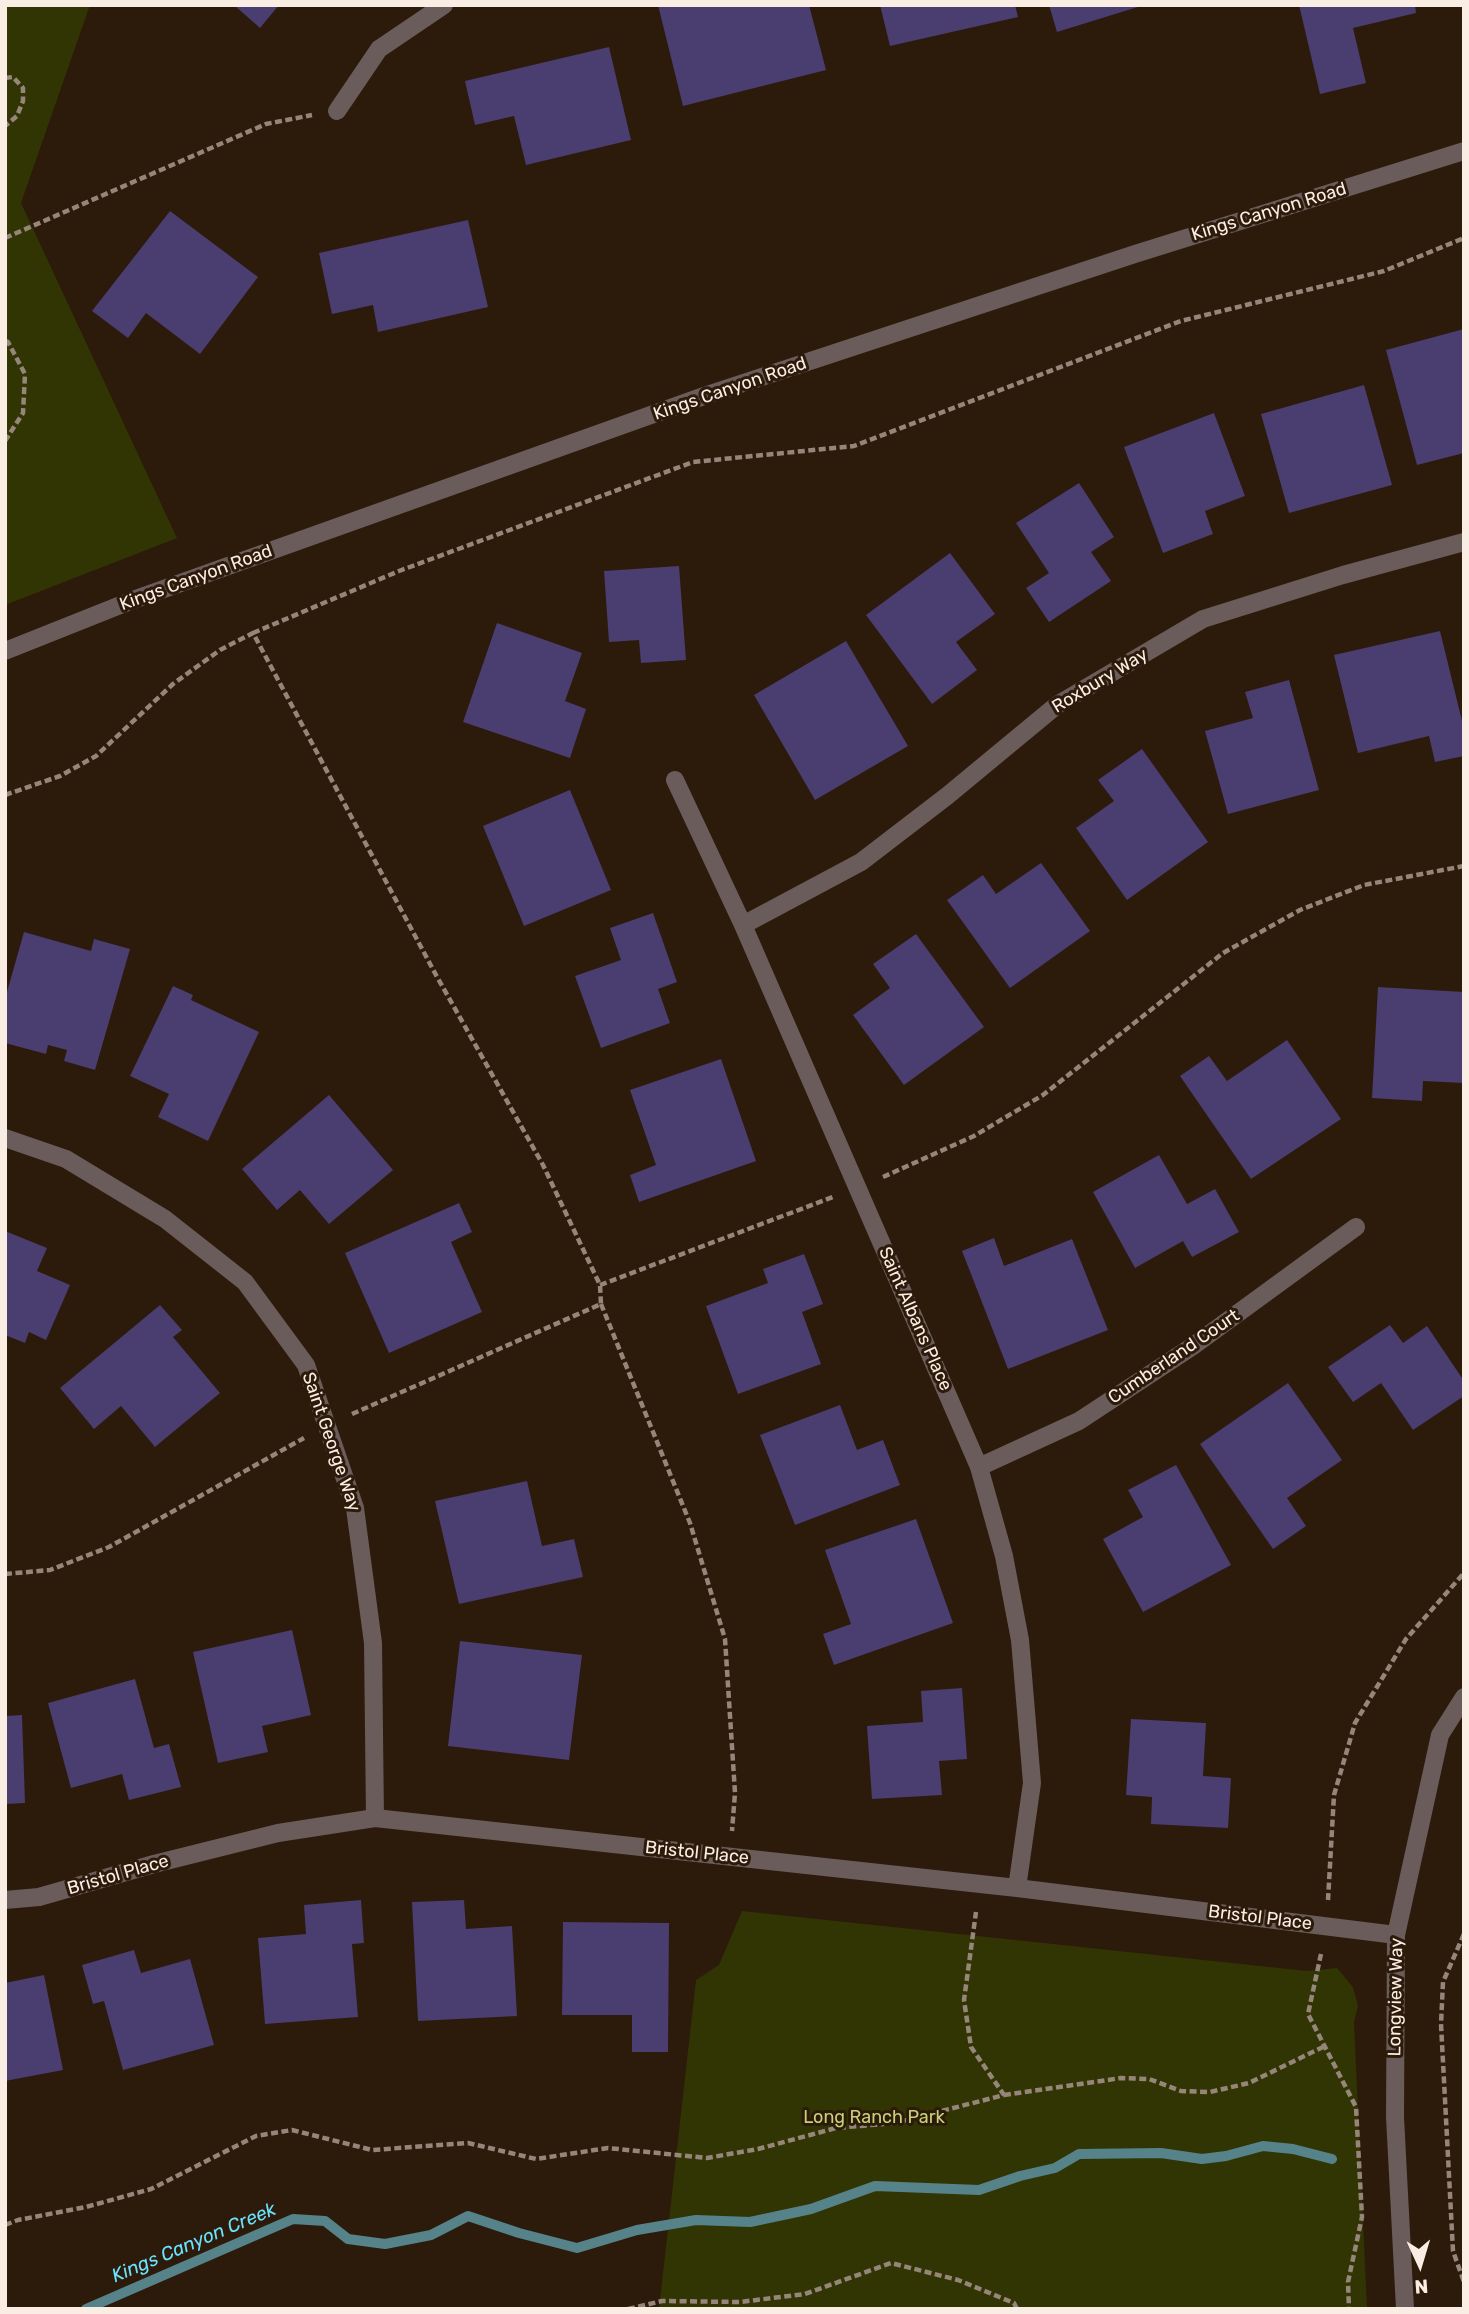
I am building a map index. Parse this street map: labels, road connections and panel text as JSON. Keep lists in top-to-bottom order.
{
  "streets": {
    "street": [
      "Kings Canyon Road",
      "Roxbury Way",
      "Saint Albans Place",
      "Cumberland Court",
      "Saint George Way",
      "Bristol Place",
      "Longview Way"
    ]
  },
  "crossings": [
    ["Roxbury Way", "Saint Albans Place"],
    ["Saint Albans Place", "Cumberland Court"],
    ["Saint Albans Place", "Bristol Place"],
    ["Saint George Way", "Bristol Place"],
    ["Bristol Place", "Longview Way"]
  ],
  "water": ["Kings Canyon Creek"],
  "parks": ["Long Ranch Park"],
  "north": "bottom"
}
